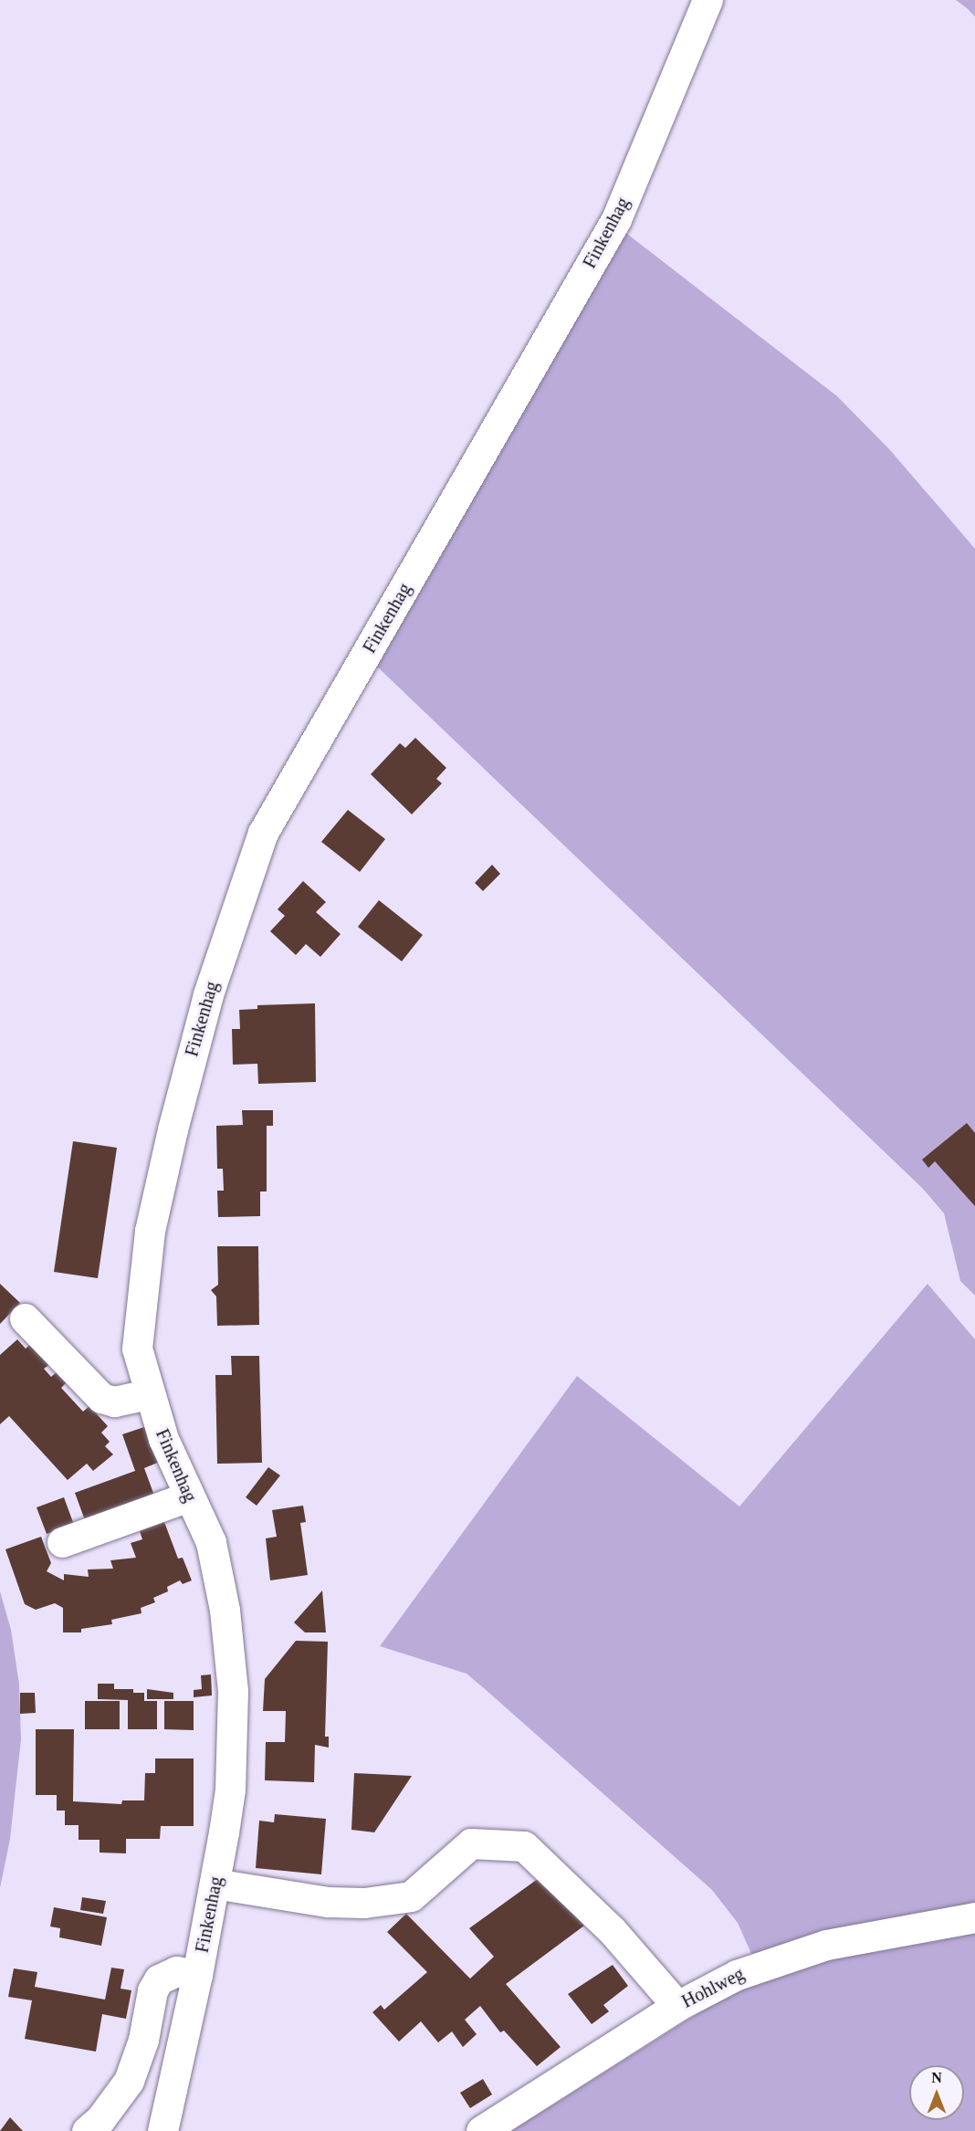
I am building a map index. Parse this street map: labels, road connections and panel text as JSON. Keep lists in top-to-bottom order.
{
  "streets": {
    "street": ["Finkenhag", "Hohlweg"]
  },
  "north": "top"
}
